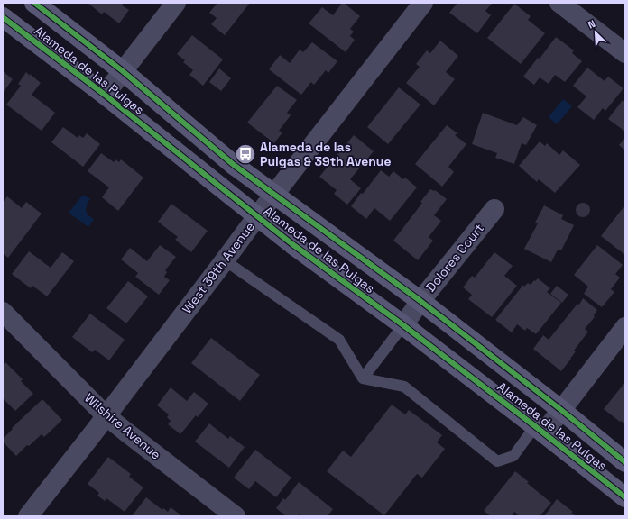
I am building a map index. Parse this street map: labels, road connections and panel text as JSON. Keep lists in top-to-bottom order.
{
  "streets": {
    "main road": ["Alameda de las Pulgas"],
    "street": ["Dolores Court", "West 39th Avenue", "Wilshire Avenue"]
  },
  "crossings": [
    ["Alameda de las Pulgas", "Dolores Court"],
    ["Alameda de las Pulgas", "West 39th Avenue"],
    ["West 39th Avenue", "Wilshire Avenue"]
  ],
  "places": {
    "bus stop": ["Alameda de las Pulgas & 39th Avenue"]
  },
  "north": "top left"
}
